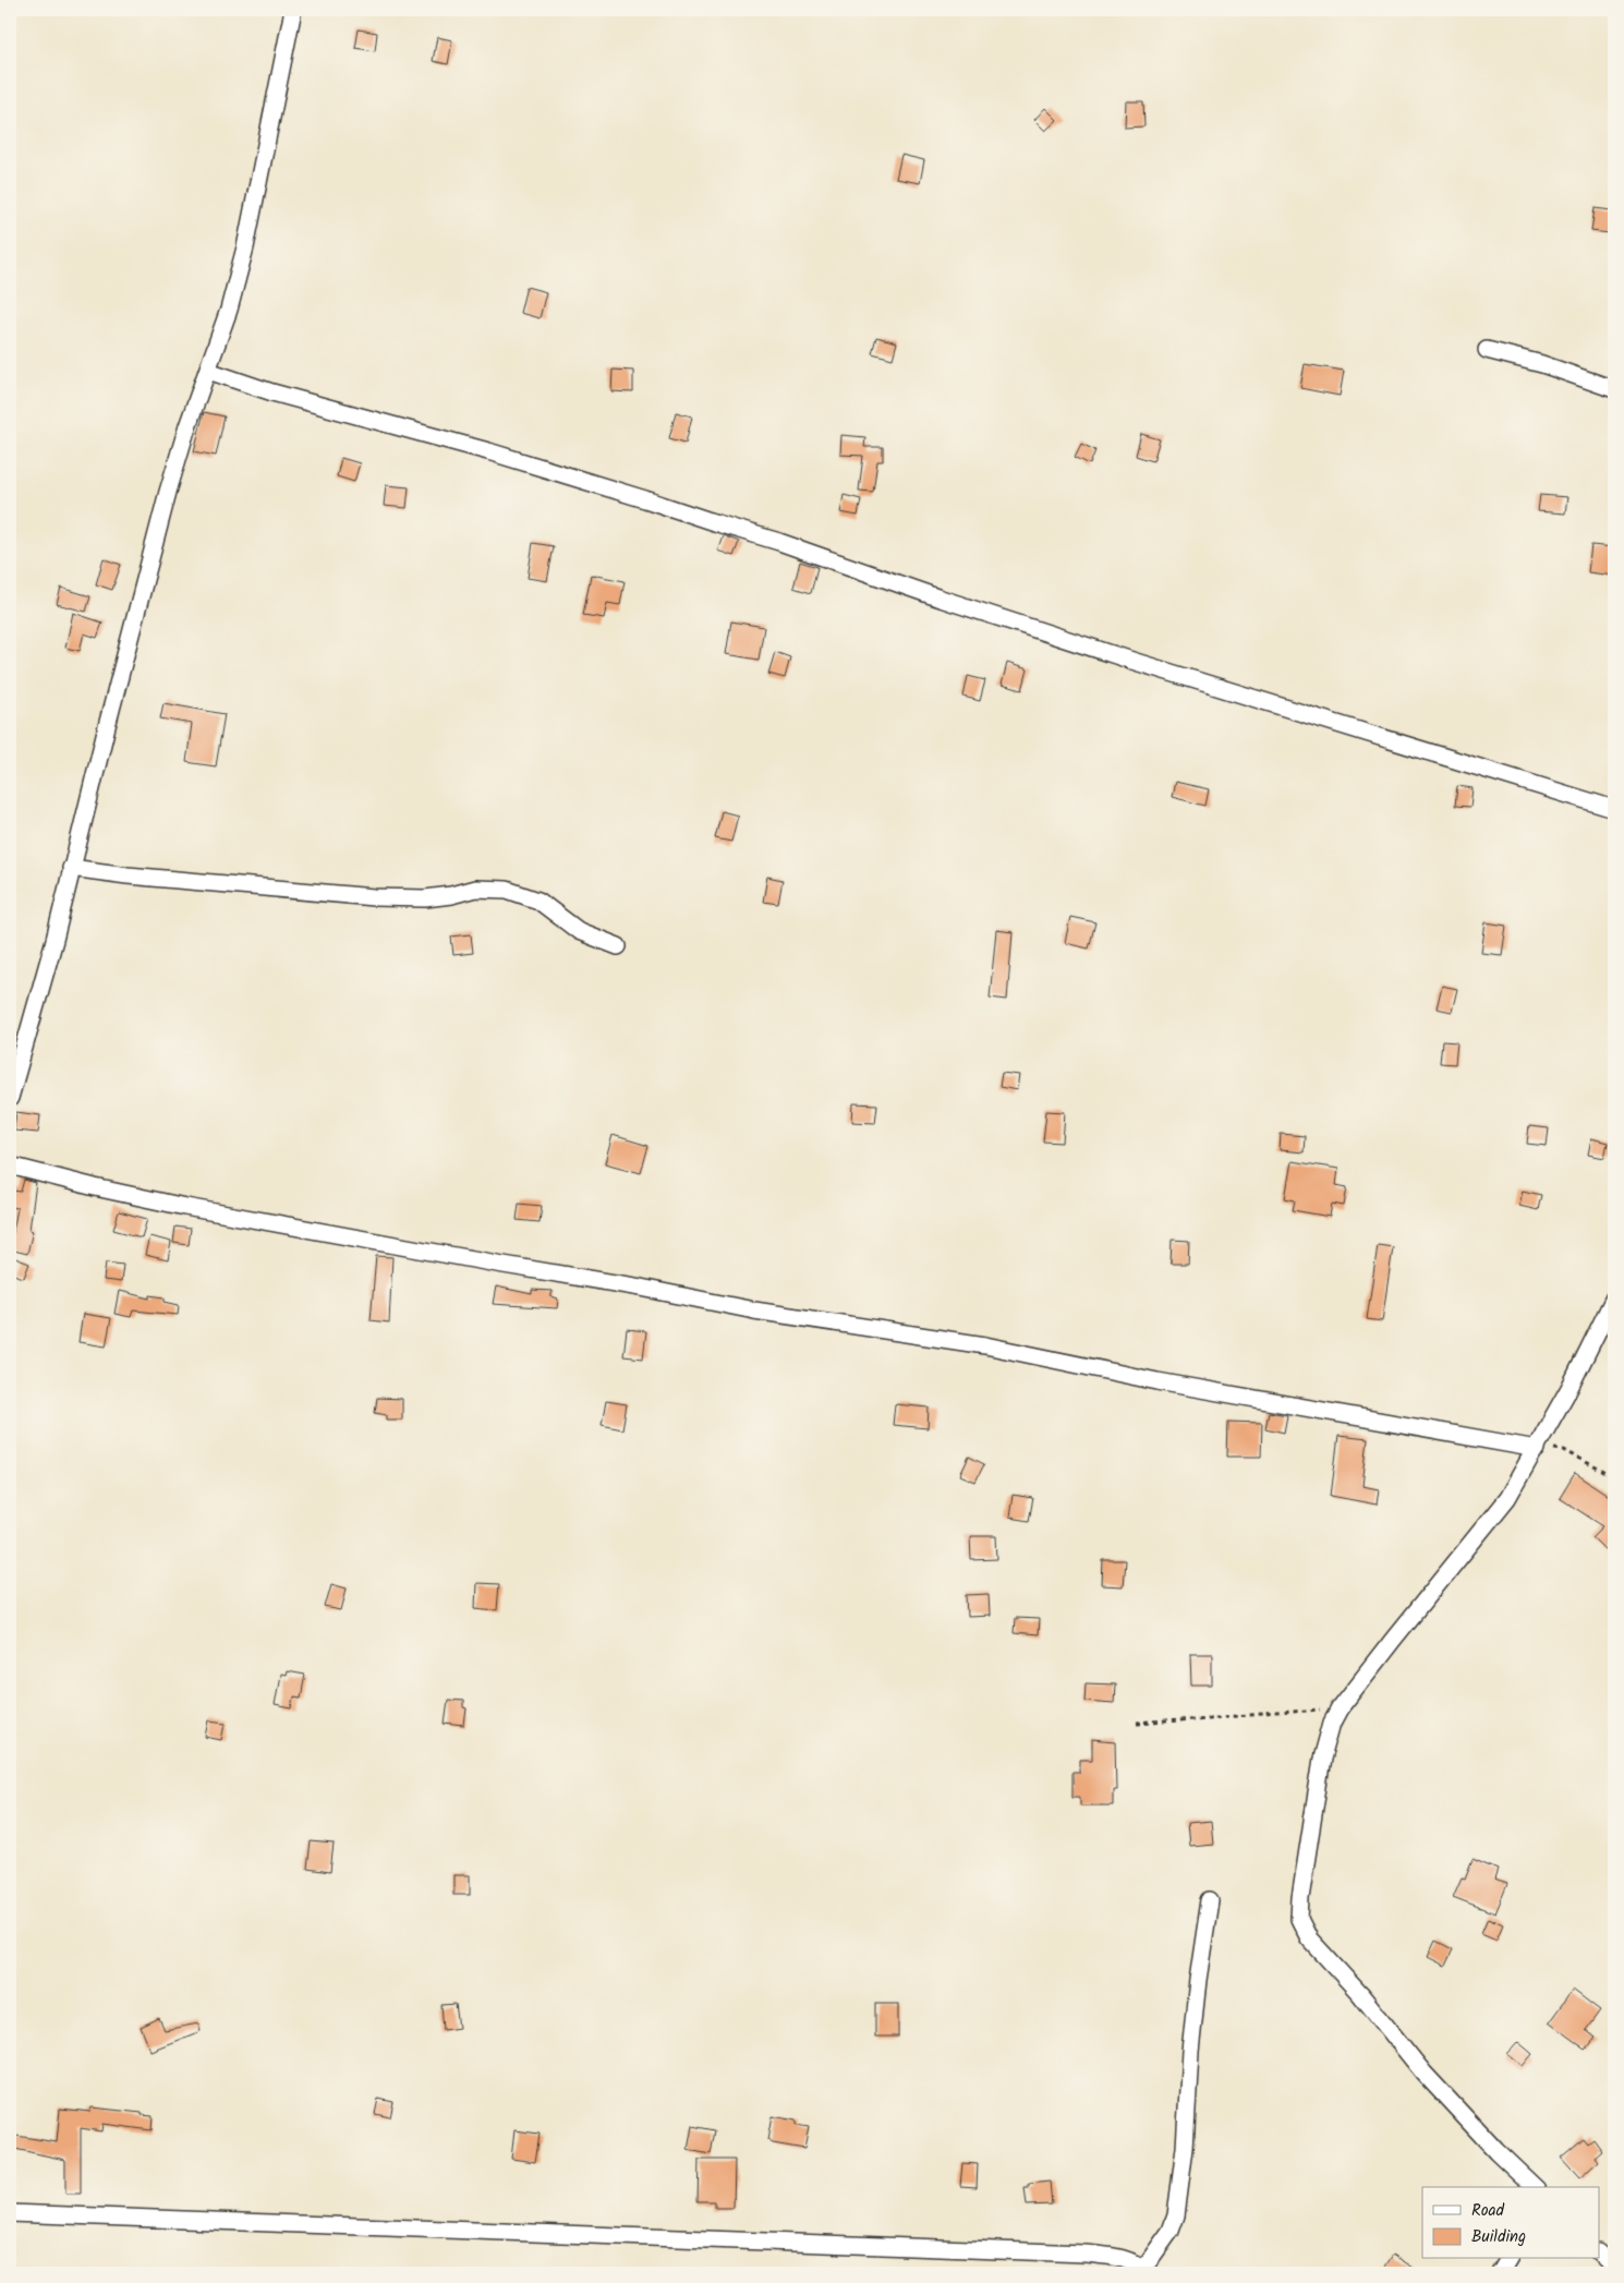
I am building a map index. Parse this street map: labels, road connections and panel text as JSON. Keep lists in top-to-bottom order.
{
  "legend": ["Road", "Building"]
}
